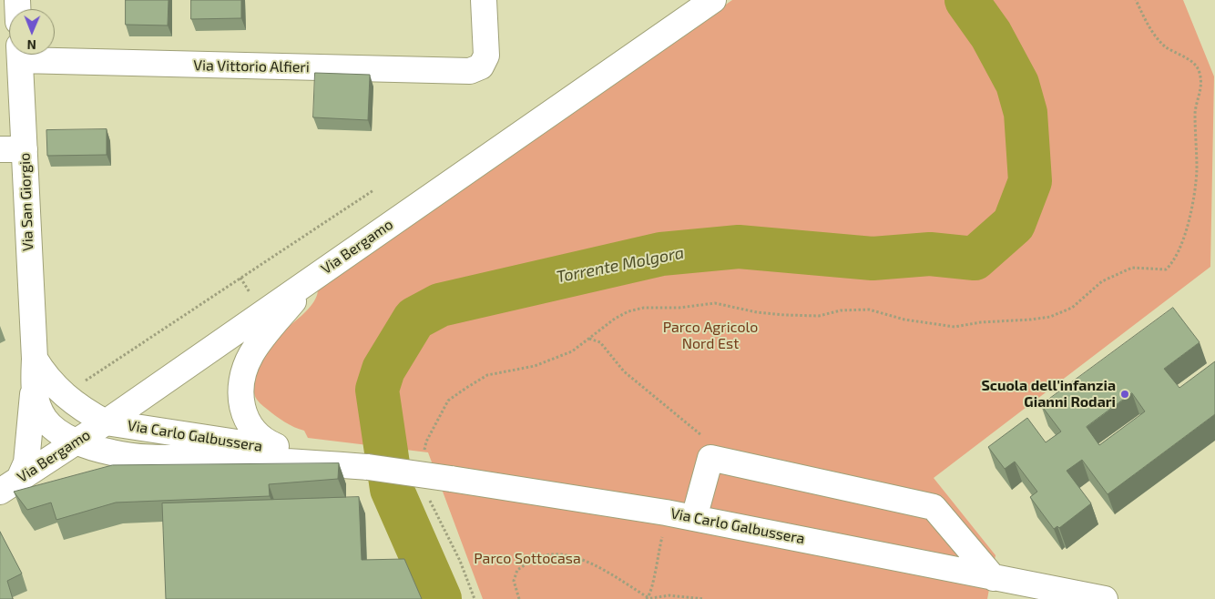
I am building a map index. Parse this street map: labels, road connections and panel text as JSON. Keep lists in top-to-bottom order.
{
  "streets": {
    "street": [
      "Via Vittorio Alfieri",
      "Via San Giorgio",
      "Via Bergamo",
      "Via Carlo Galbussera"
    ]
  },
  "crossings": [
    ["Via San Giorgio", "Via Bergamo"],
    ["Via San Giorgio", "Via Carlo Galbussera"],
    ["Via Bergamo", "Via Carlo Galbussera"]
  ],
  "water": ["Torrente Molgora"],
  "parks": ["Parco Agricolo Nord Est", "Parco Sottocasa"],
  "places": ["Scuola dell'infanzia Gianni Rodari"],
  "north": "bottom"
}
